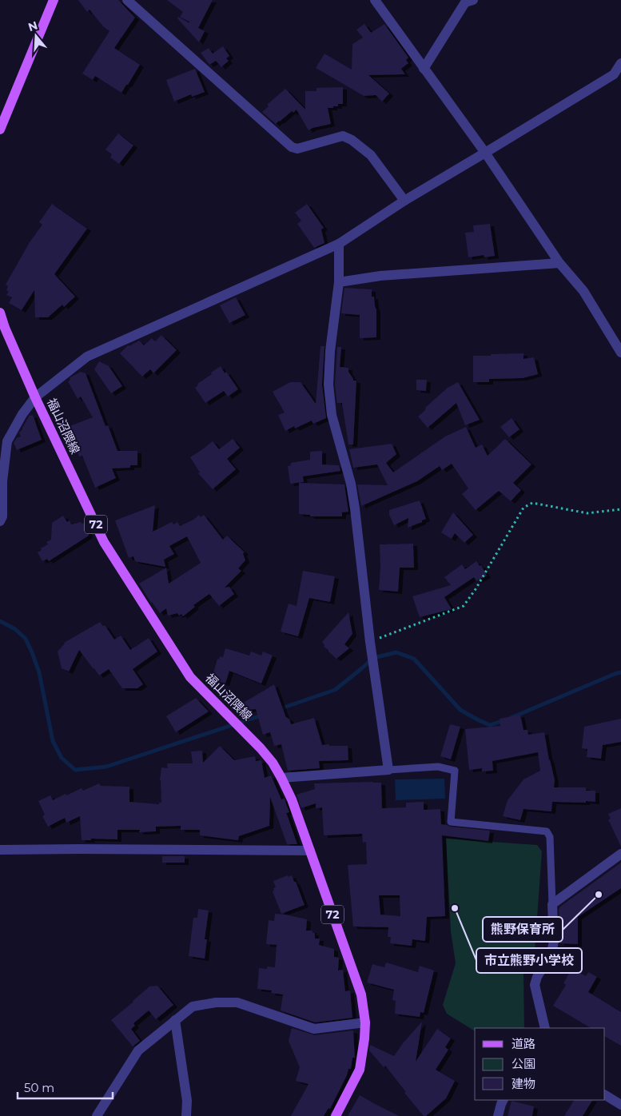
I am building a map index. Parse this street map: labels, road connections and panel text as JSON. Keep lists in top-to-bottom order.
{
  "streets": {
    "main road": ["福山沼隈線", "72"]
  },
  "places": ["熊野保育所", "市立熊野小学校"],
  "legend": ["道路", "公園", "建物"],
  "scale_bar": "50 m",
  "north": "top"
}
